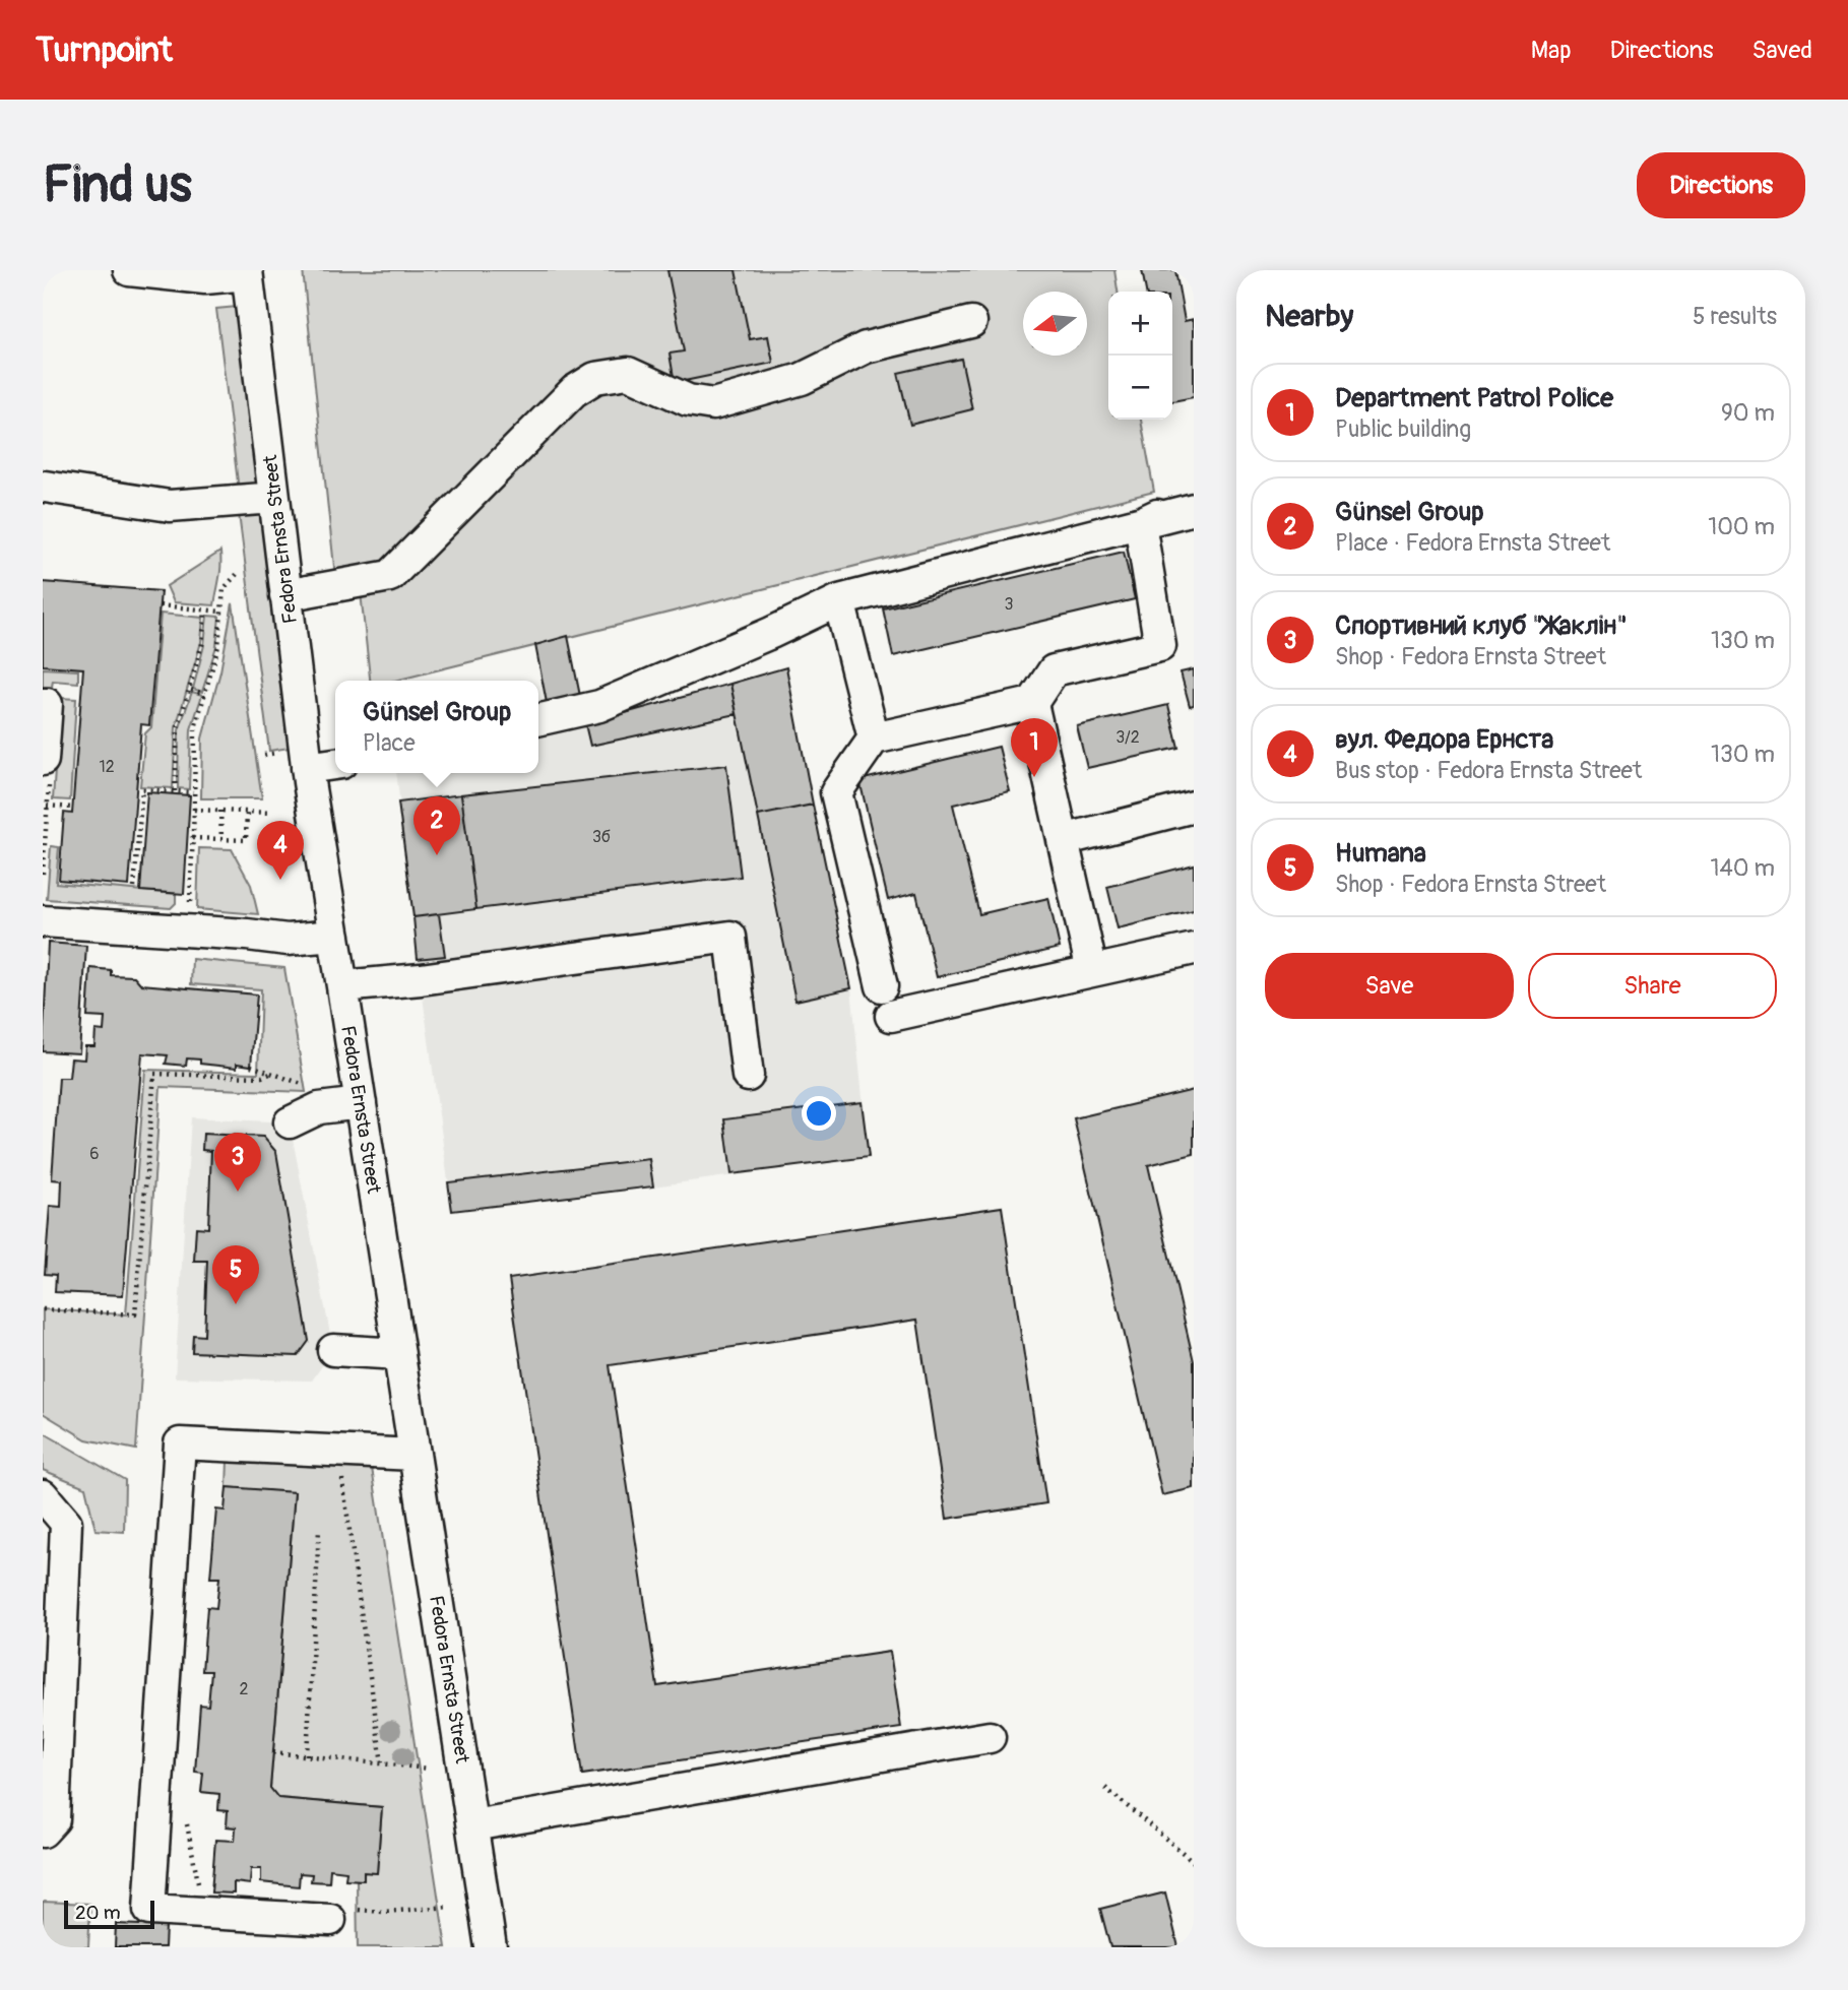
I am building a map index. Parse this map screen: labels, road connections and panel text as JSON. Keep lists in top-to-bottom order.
{
  "streets": {
    "street": ["Fedora Ernsta Street"]
  },
  "house_numbers": [
    "3",
    "3/2",
    "12",
    "3б",
    "6",
    "2"
  ],
  "scale_bar": "20 m",
  "north": "left",
  "page": {
    "header": "Turnpoint",
    "nav": ["Map", "Directions", "Saved"],
    "buttons": [
      "Directions",
      ["Save", "Share"]
    ],
    "title": "Find us",
    "heading": ["Nearby", "5 results"],
    "map_buttons": ["+", "−"],
    "list": [
      {
        "mark": "1",
        "name": "Department Patrol Police",
        "note": "Public building",
        "value": "90 m"
      },
      {
        "mark": "2",
        "name": "Günsel Group",
        "note": "Place · Fedora Ernsta Street",
        "value": "100 m"
      },
      {
        "mark": "3",
        "name": "Спортивний клуб \"Жаклін\"",
        "note": "Shop · Fedora Ernsta Street",
        "value": "130 m"
      },
      {
        "mark": "4",
        "name": "вул. Федора Ернста",
        "note": "Bus stop · Fedora Ernsta Street",
        "value": "130 m"
      },
      {
        "mark": "5",
        "name": "Humana",
        "note": "Shop · Fedora Ernsta Street",
        "value": "140 m"
      }
    ],
    "popup": ["Günsel Group", "Place"],
    "pins": [
      "1",
      "2",
      "4",
      "3",
      "5"
    ],
    "scale": "20 m"
  }
}
